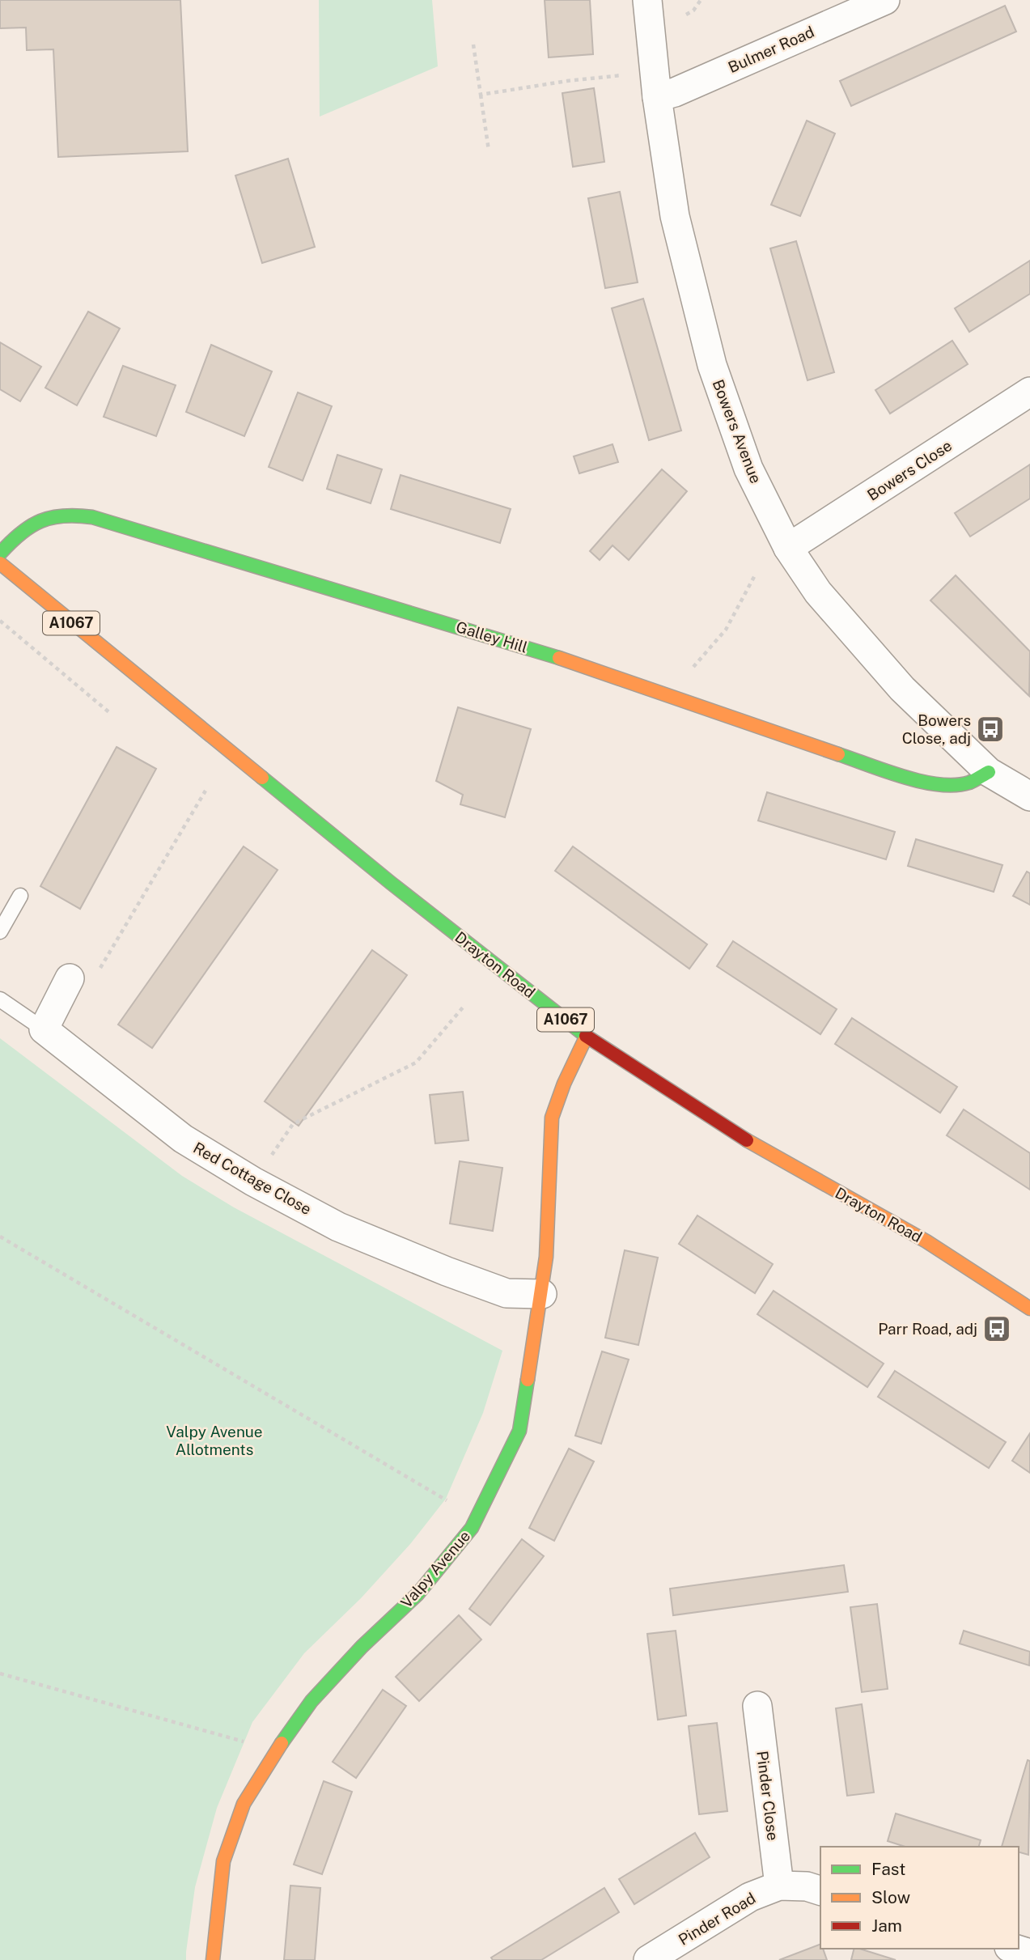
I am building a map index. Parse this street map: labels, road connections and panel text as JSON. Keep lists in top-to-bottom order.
{
  "streets": {
    "street": [
      "Bulmer Road",
      "Bowers Avenue",
      "Bowers Close",
      "A1067",
      "Galley Hill",
      "Drayton Road",
      "Red Cottage Close",
      "Valpy Avenue",
      "Pinder Close",
      "Pinder Road"
    ]
  },
  "crossings": [
    ["Bulmer Road", "Bowers Avenue"],
    ["Bowers Avenue", "Bowers Close"],
    ["Bowers Avenue", "Galley Hill"],
    ["Drayton Road", "Valpy Avenue"],
    ["Red Cottage Close", "Valpy Avenue"],
    ["Pinder Close", "Pinder Road"]
  ],
  "parks": ["Valpy Avenue Allotments"],
  "places": {
    "bus stop": ["Bowers Close, adj", "Parr Road, adj"]
  },
  "legend": ["Fast", "Slow", "Jam"]
}
